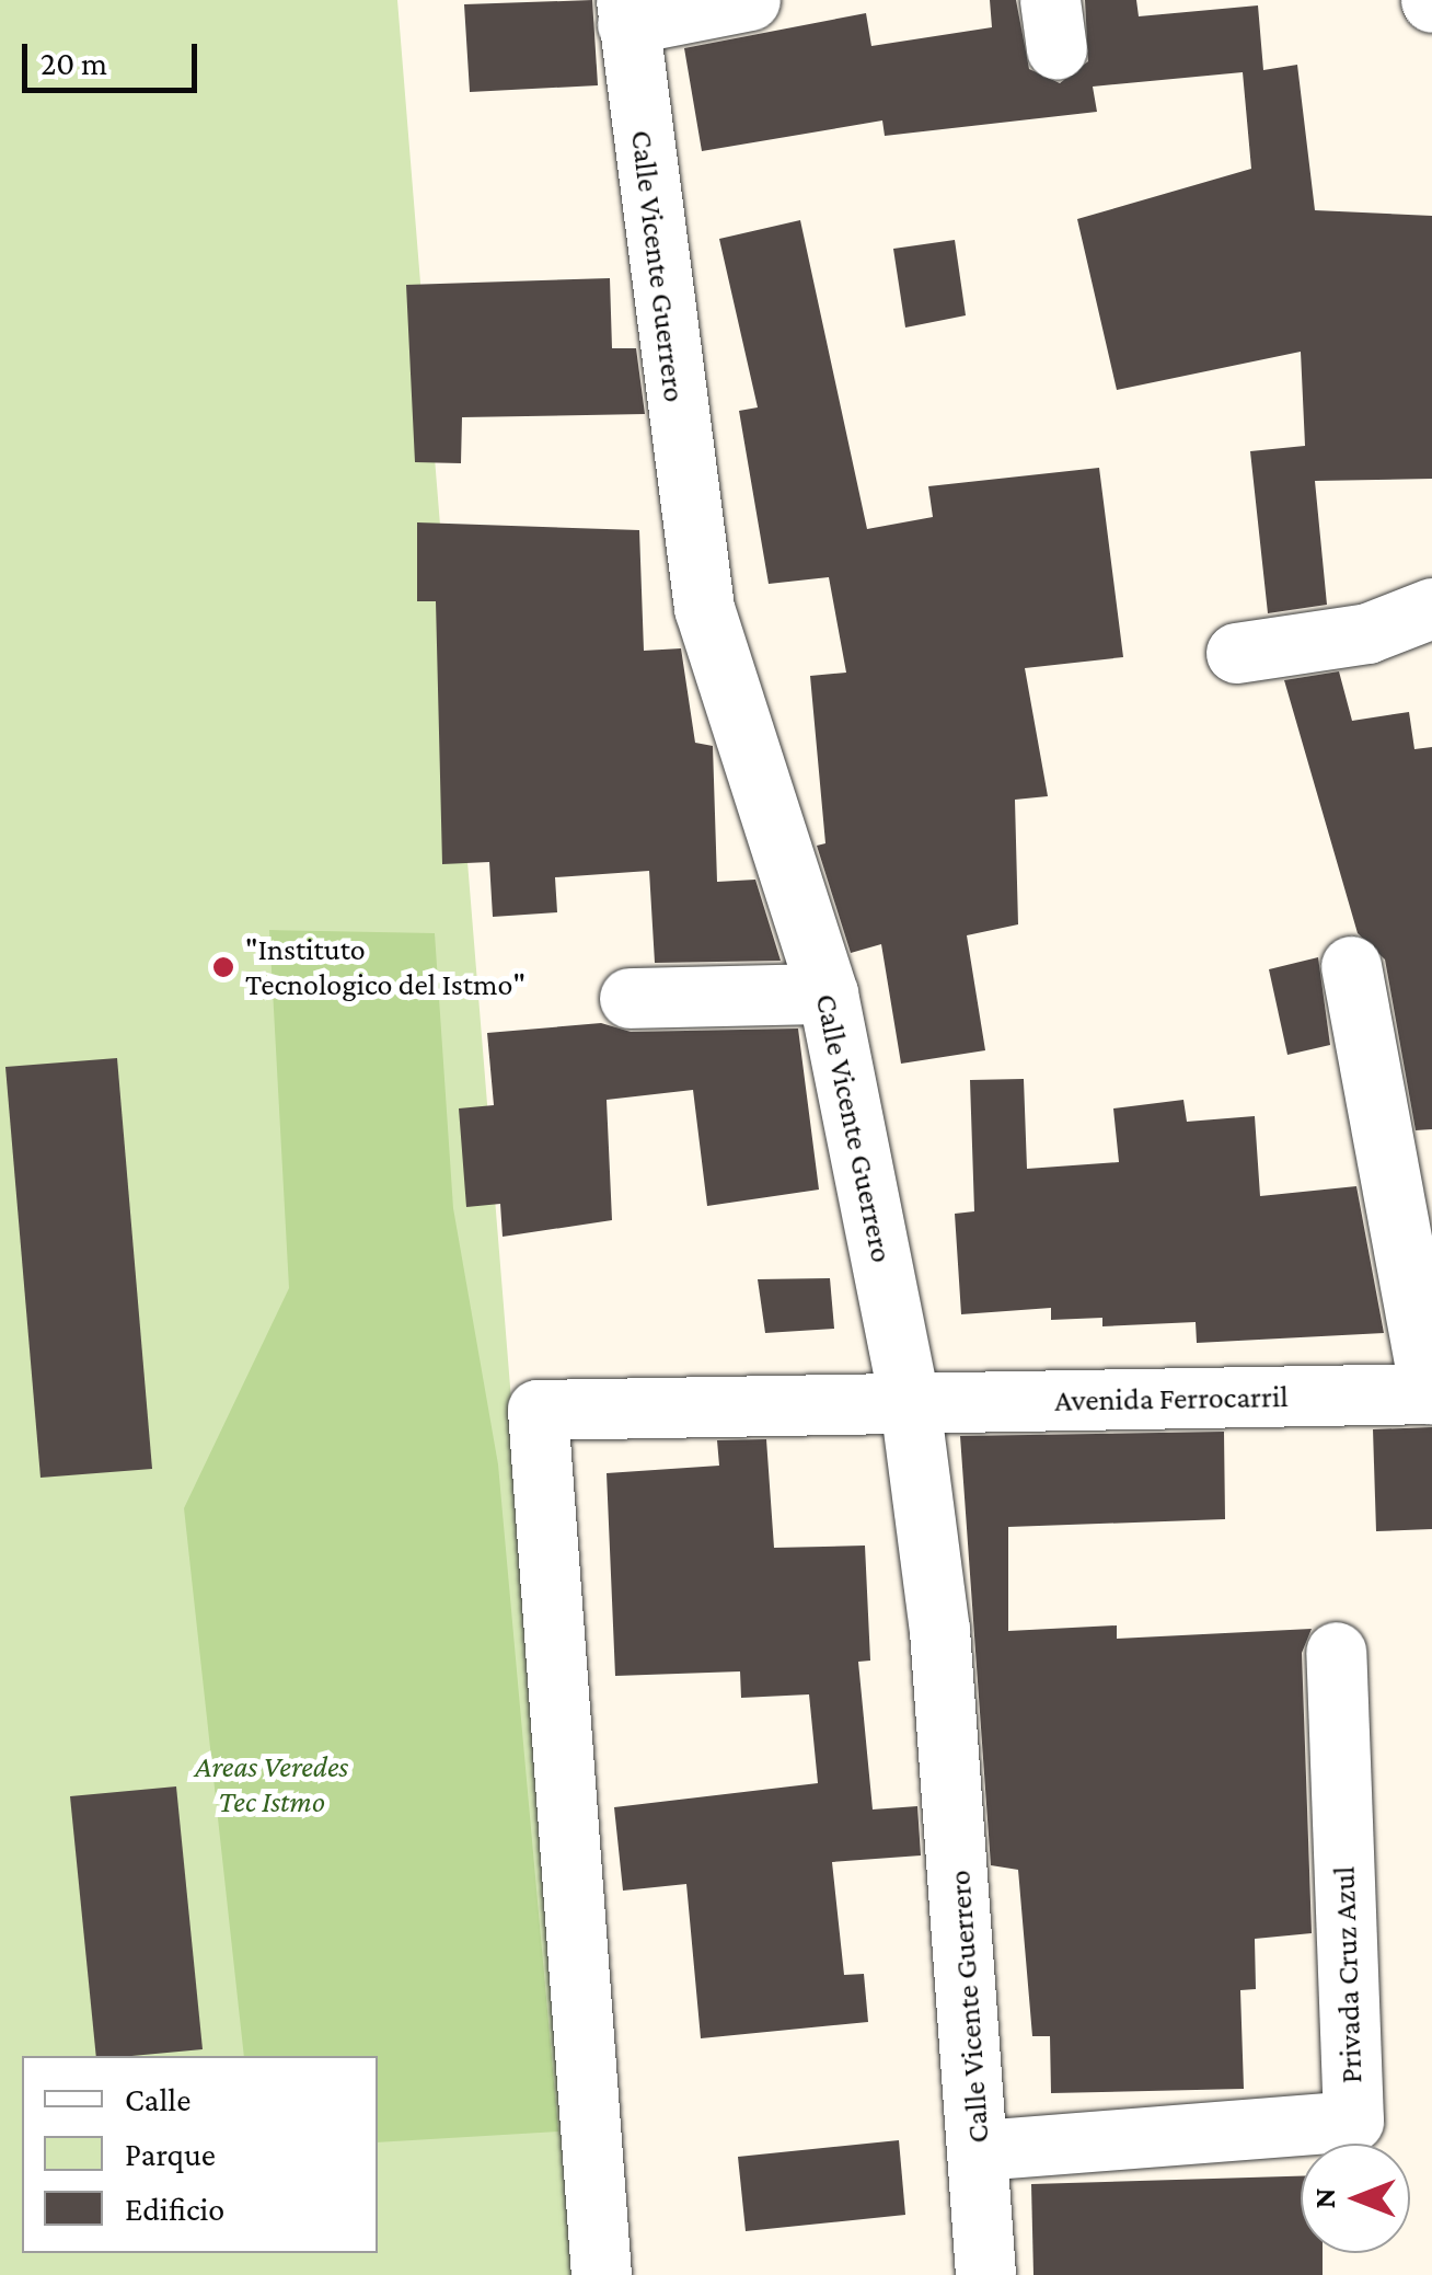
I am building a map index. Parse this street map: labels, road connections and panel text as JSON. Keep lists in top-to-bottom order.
{
  "streets": {
    "street": ["Calle Vicente Guerrero", "Avenida Ferrocarril", "Privada Cruz Azul"]
  },
  "crossings": [
    ["Calle Vicente Guerrero", "Avenida Ferrocarril"],
    ["Calle Vicente Guerrero", "Privada Cruz Azul"]
  ],
  "parks": ["Areas Veredes Tec Istmo"],
  "places": ["\"Instituto Tecnologico del Istmo\""],
  "legend": ["Calle", "Parque", "Edificio"],
  "scale_bar": "20 m",
  "north": "left"
}
